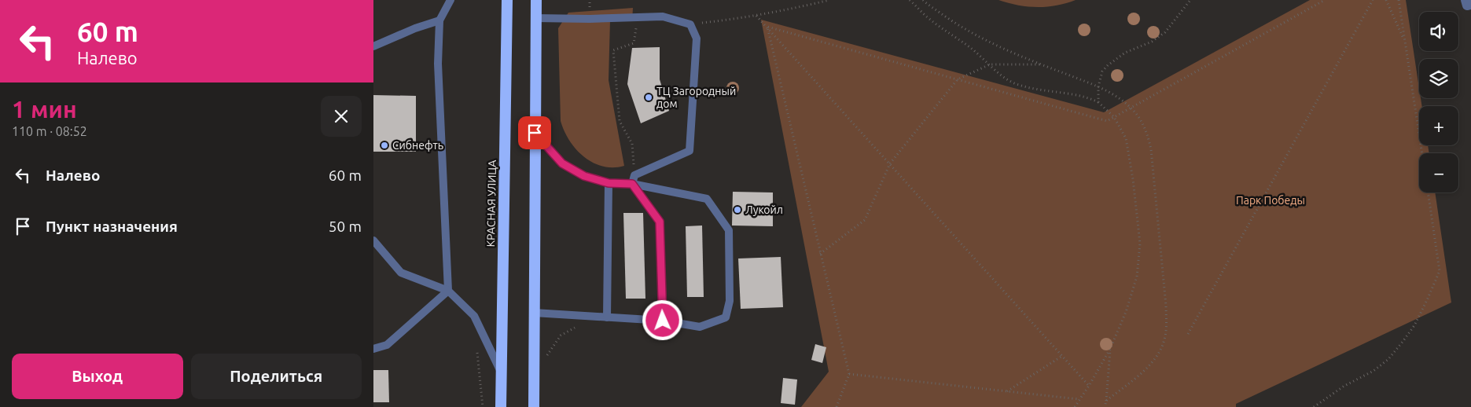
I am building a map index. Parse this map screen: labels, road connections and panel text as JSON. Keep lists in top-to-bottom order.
{
  "streets": {
    "highway": ["КРАСНАЯ УЛИЦА"]
  },
  "parks": ["Парк Победы"],
  "places": ["ТЦ Загородный дом", "Сибнефть", "Лукойл"],
  "page": {
    "turn": ["60 m", "Налево"],
    "map_buttons": ["+", "−"],
    "heading": ["1 мин", "110 m · 08:52"],
    "list": [
      {
        "name": "Налево",
        "value": "60 m"
      },
      {
        "name": "Пункт назначения",
        "value": "50 m"
      }
    ],
    "buttons": ["Выход", "Поделиться"]
  }
}
